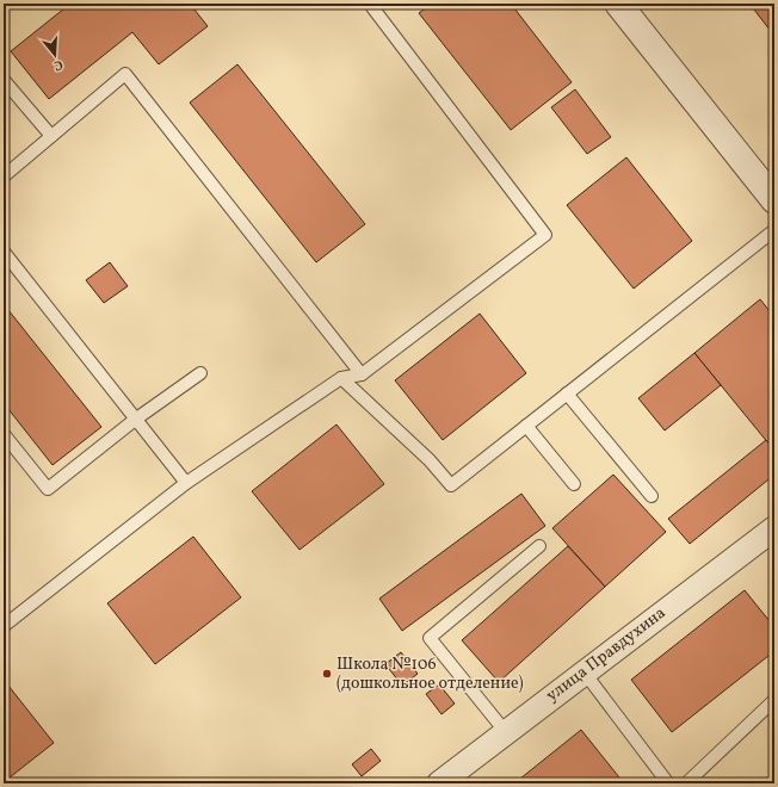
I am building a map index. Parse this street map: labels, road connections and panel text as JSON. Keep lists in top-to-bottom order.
{
  "streets": {
    "street": ["улица Правдухина"]
  },
  "places": ["Школа №106 (дошкольное отделение)"],
  "north": "bottom"
}
